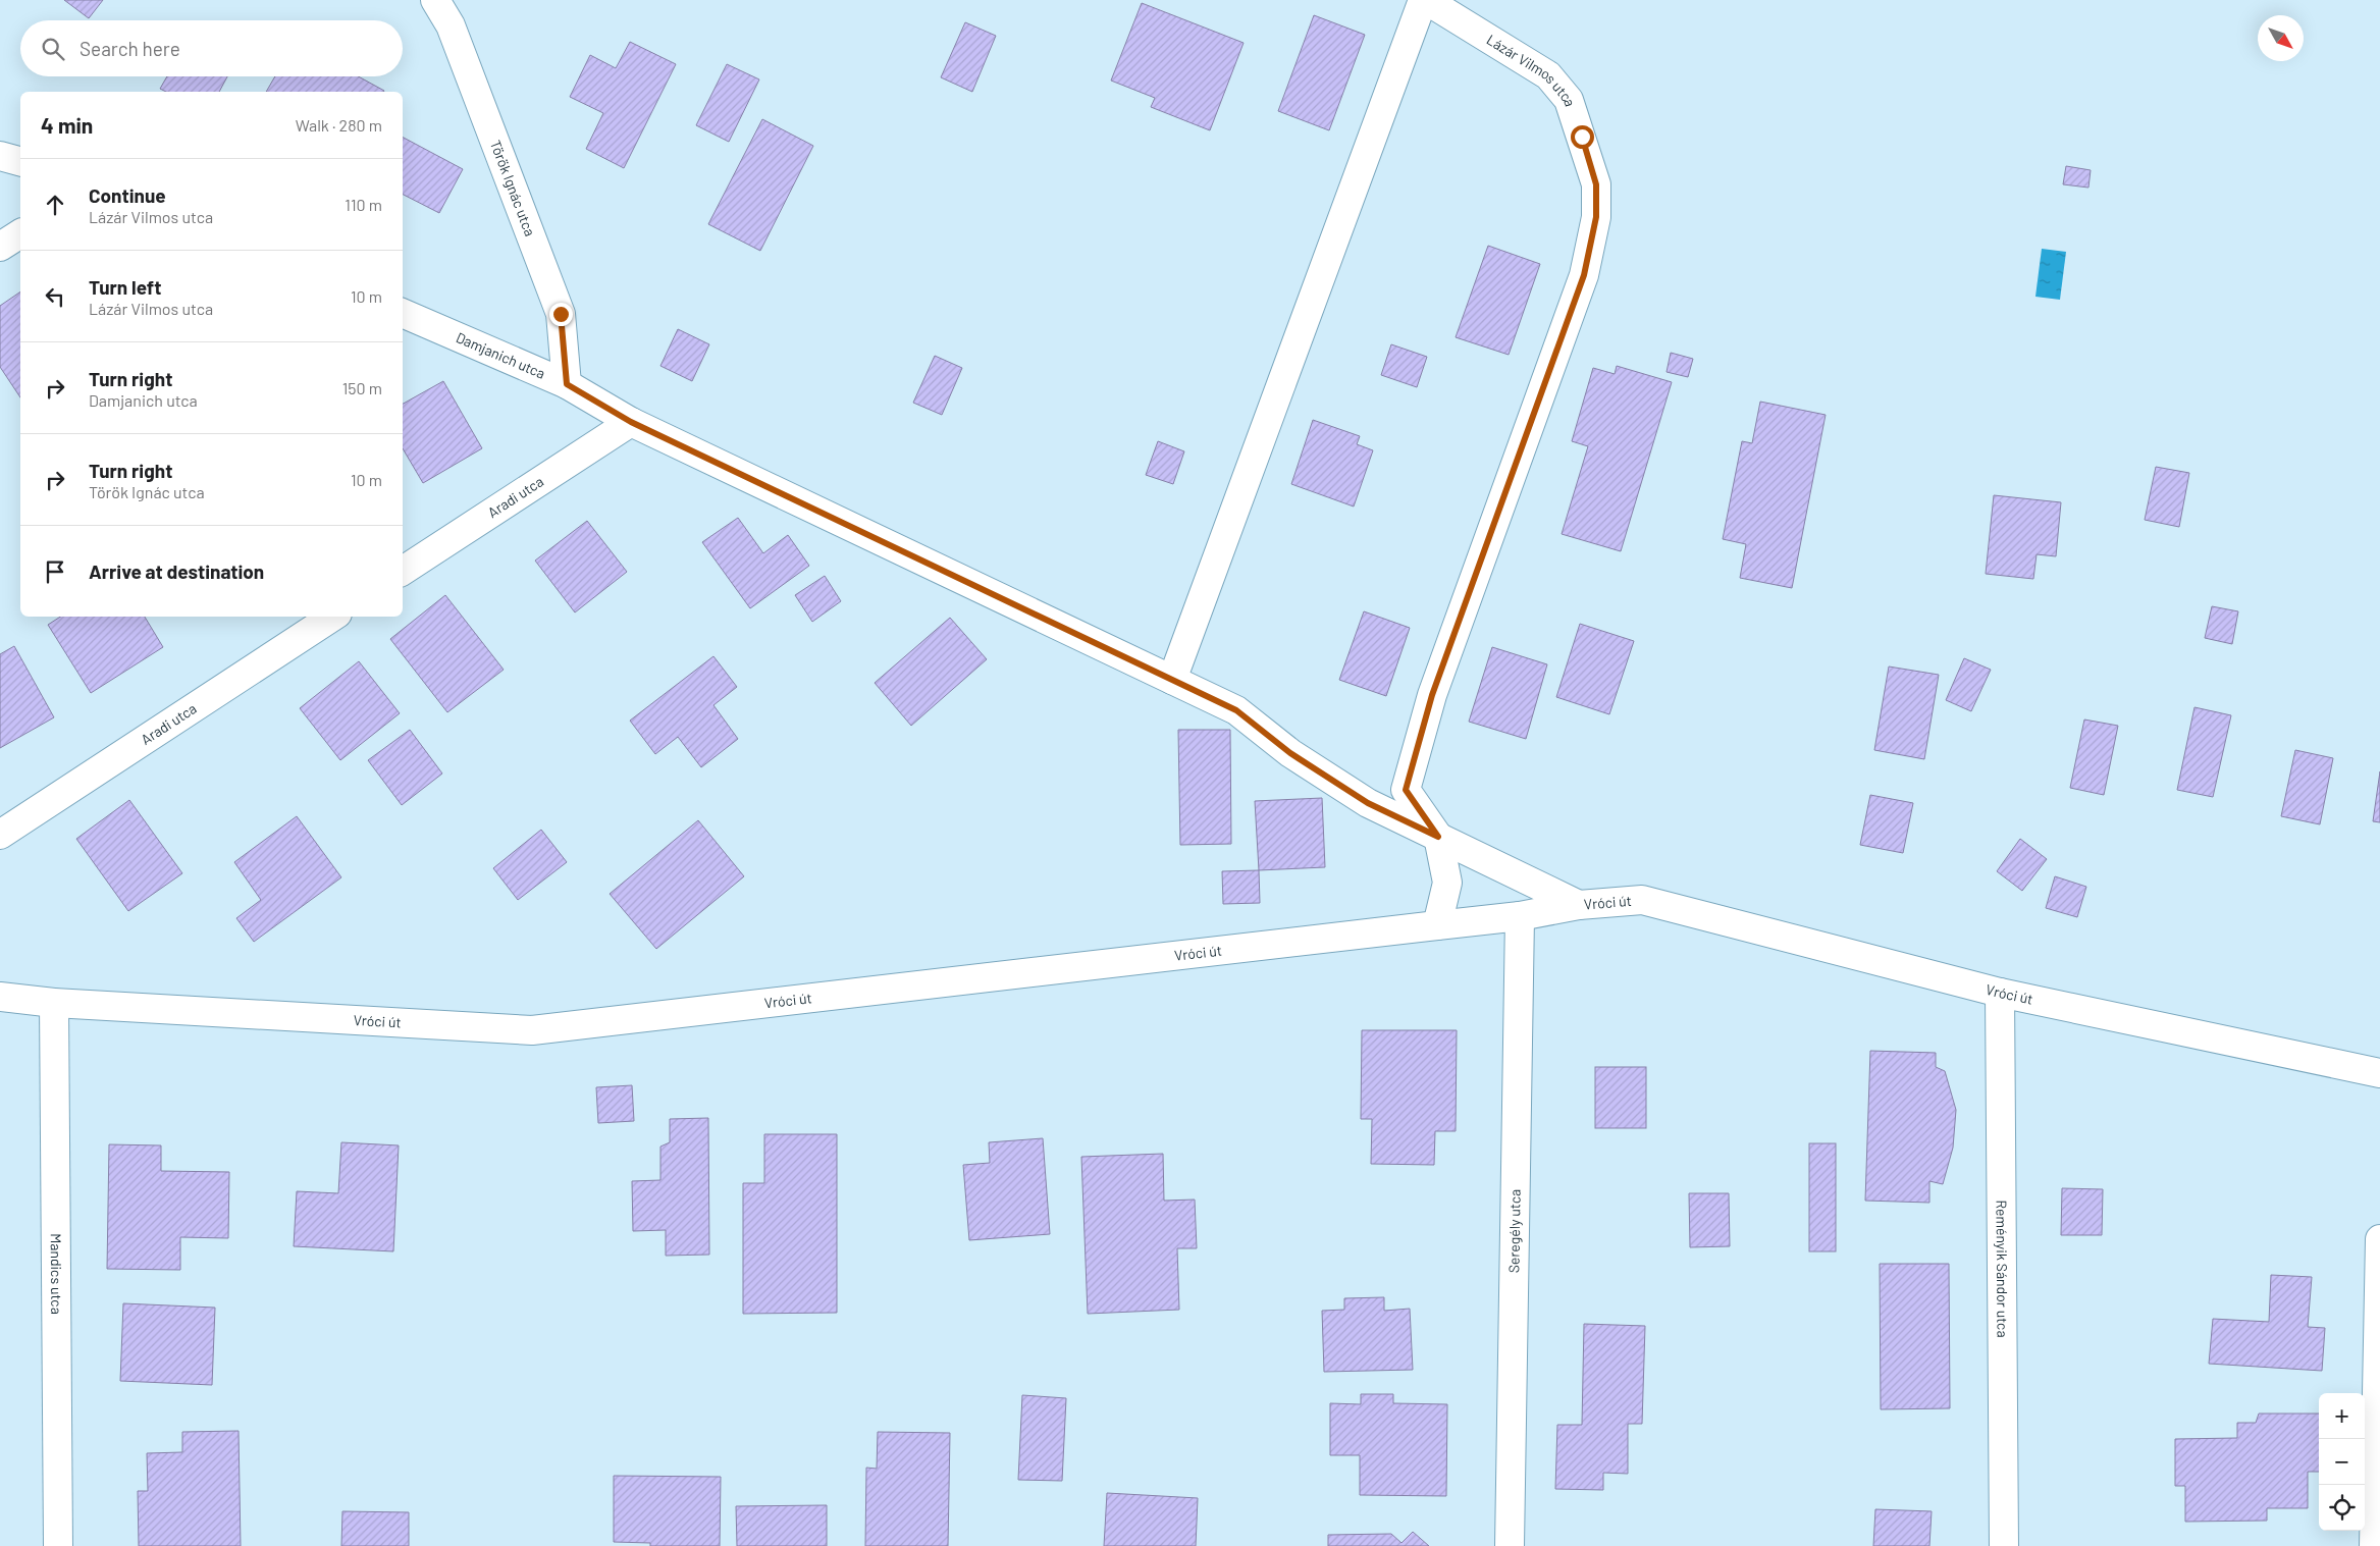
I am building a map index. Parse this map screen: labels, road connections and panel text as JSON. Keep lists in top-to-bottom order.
{
  "streets": {
    "street": [
      "Lázár Vilmos utca",
      "Török Ignác utca",
      "Damjanich utca",
      "Aradi utca",
      "Vróci út",
      "Seregély utca",
      "Reményik Sándor utca",
      "Mandics utca"
    ]
  },
  "crossings": [
    ["Lázár Vilmos utca", "Damjanich utca"],
    ["Török Ignác utca", "Damjanich utca"],
    ["Damjanich utca", "Aradi utca"],
    ["Damjanich utca", "Vróci út"],
    ["Vróci út", "Seregély utca"],
    ["Vróci út", "Reményik Sándor utca"],
    ["Vróci út", "Mandics utca"]
  ],
  "north": "bottom right",
  "page": {
    "search": "Search here",
    "heading": ["4 min", "Walk · 280 m"],
    "list": [
      ["Continue", "Lázár Vilmos utca", "110 m"],
      ["Turn left", "Lázár Vilmos utca", "10 m"],
      ["Turn right", "Damjanich utca", "150 m"],
      ["Turn right", "Török Ignác utca", "10 m"],
      "Arrive at destination"
    ],
    "map_buttons": ["+", "−"]
  }
}
